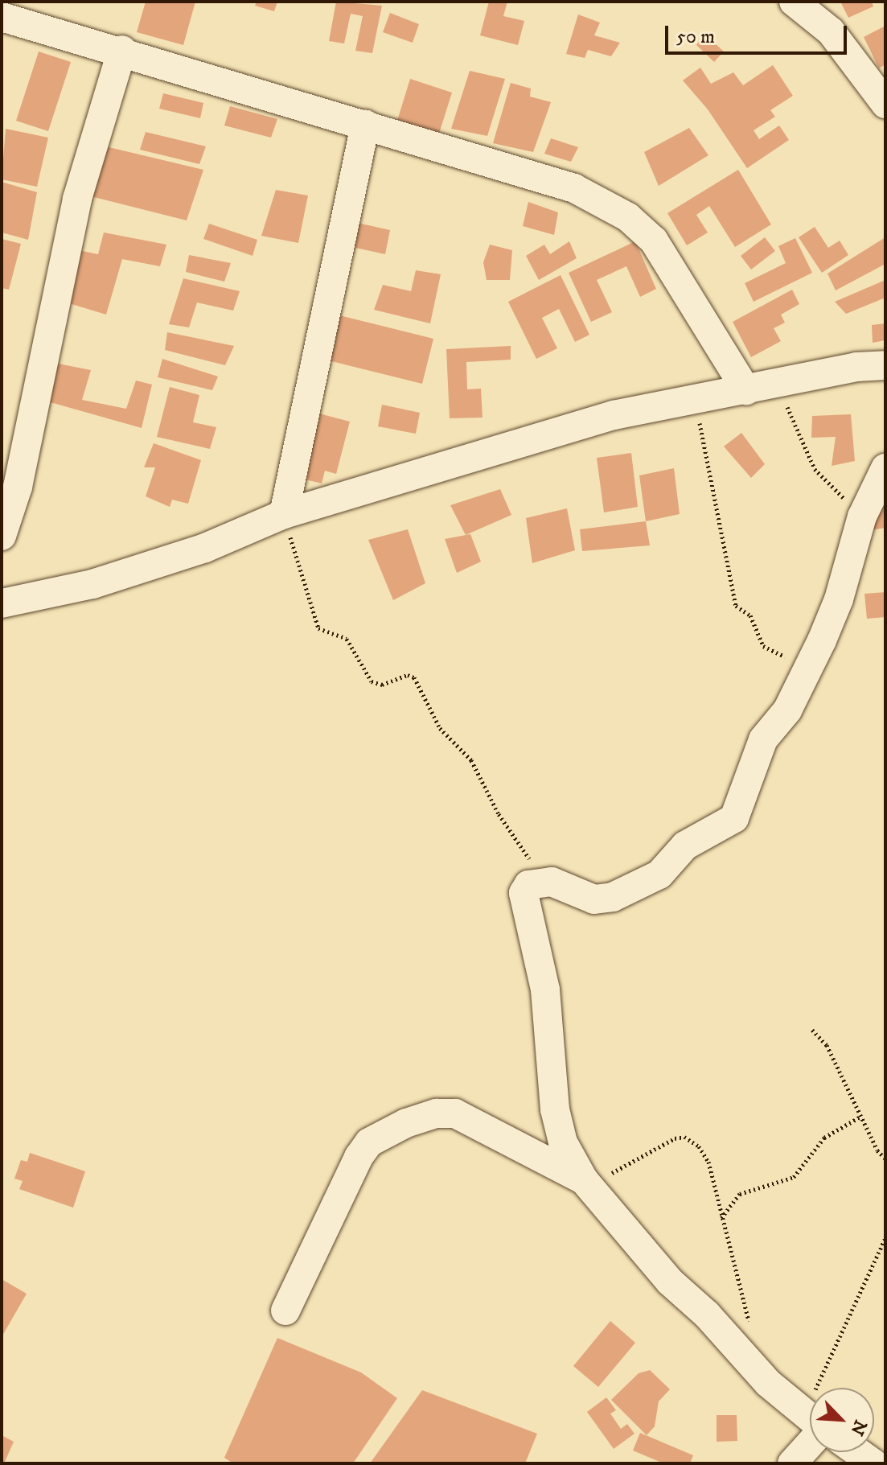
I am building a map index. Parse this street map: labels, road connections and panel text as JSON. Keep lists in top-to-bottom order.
{
  "scale_bar": "50 m",
  "north": "bottom right"
}
